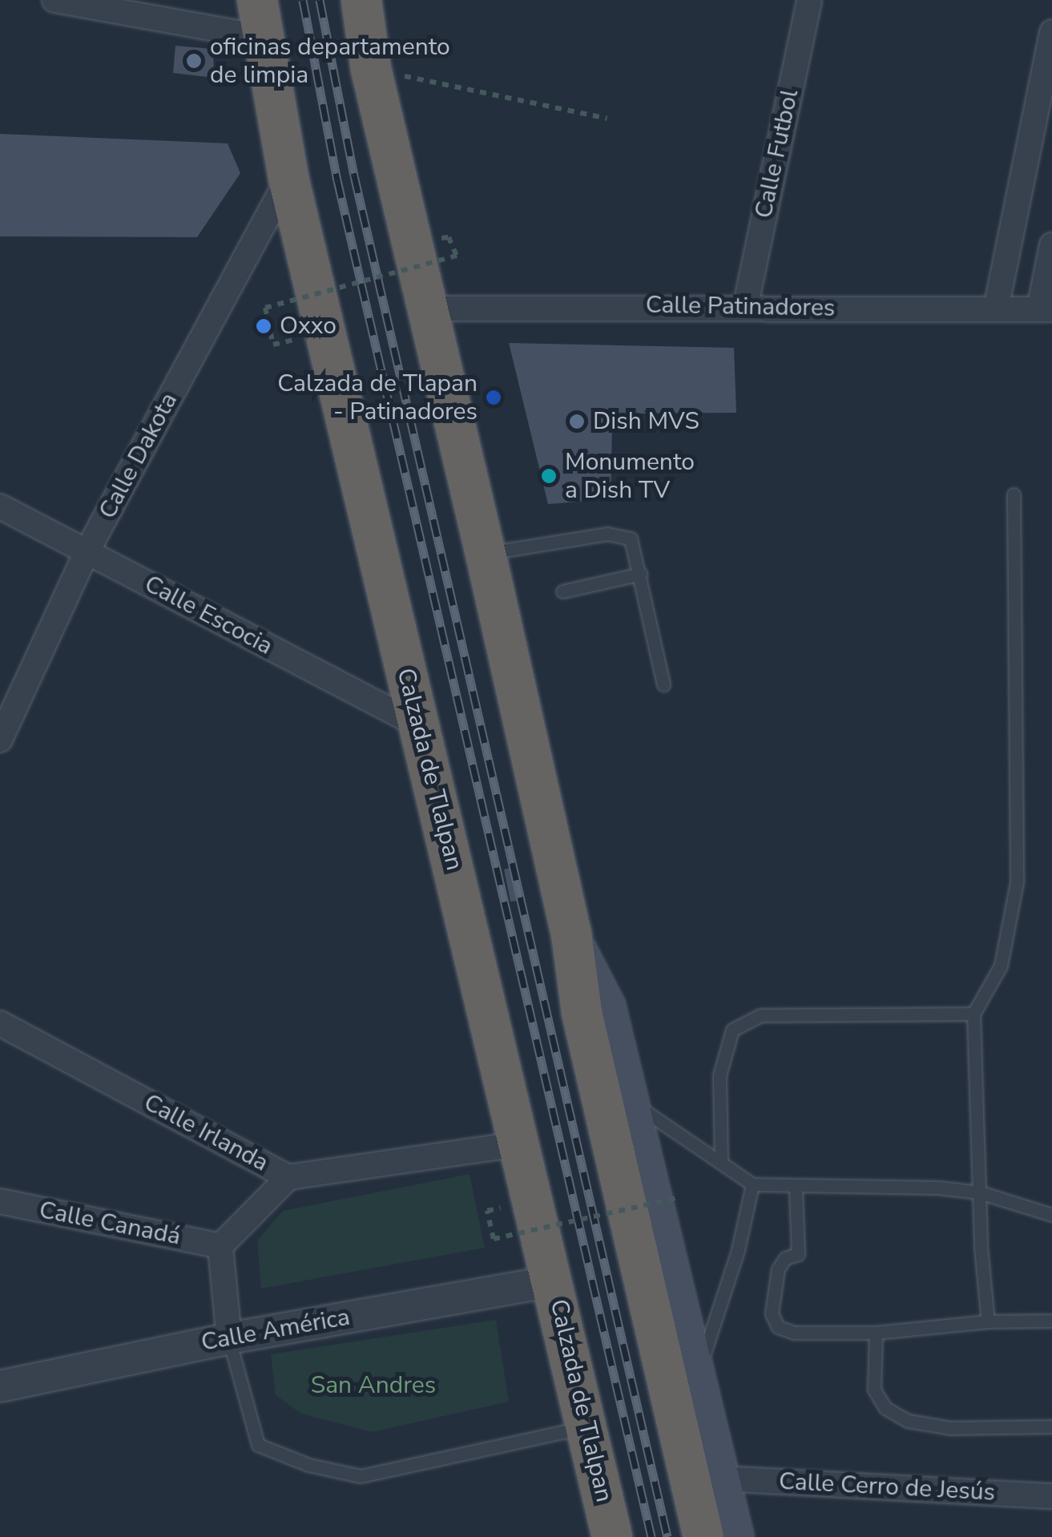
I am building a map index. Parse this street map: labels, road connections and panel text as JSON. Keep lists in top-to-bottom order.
{
  "streets": {
    "highway": ["Calzada de Tlalpan"],
    "street": [
      "Calle Futbol",
      "Calle Patinadores",
      "Calle Dakota",
      "Calle Escocia",
      "Calle Irlanda",
      "Calle Canadá",
      "Calle América",
      "Calle Cerro de Jesús"
    ]
  },
  "crossings": [
    ["Calle Futbol", "Calle Patinadores"],
    ["Calle Dakota", "Calle Escocia"],
    ["Calle Dakota", "Calzada de Tlalpan"],
    ["Calle Escocia", "Calzada de Tlalpan"],
    ["Calzada de Tlalpan", "Calle Irlanda"],
    ["Calzada de Tlalpan", "Calle América"]
  ],
  "parks": ["San Andres"],
  "places": [
    "oficinas departamento de limpia",
    "Oxxo",
    "Calzada de Tlapan - Patinadores",
    "Dish MVS",
    "Monumento a Dish TV"
  ]
}
